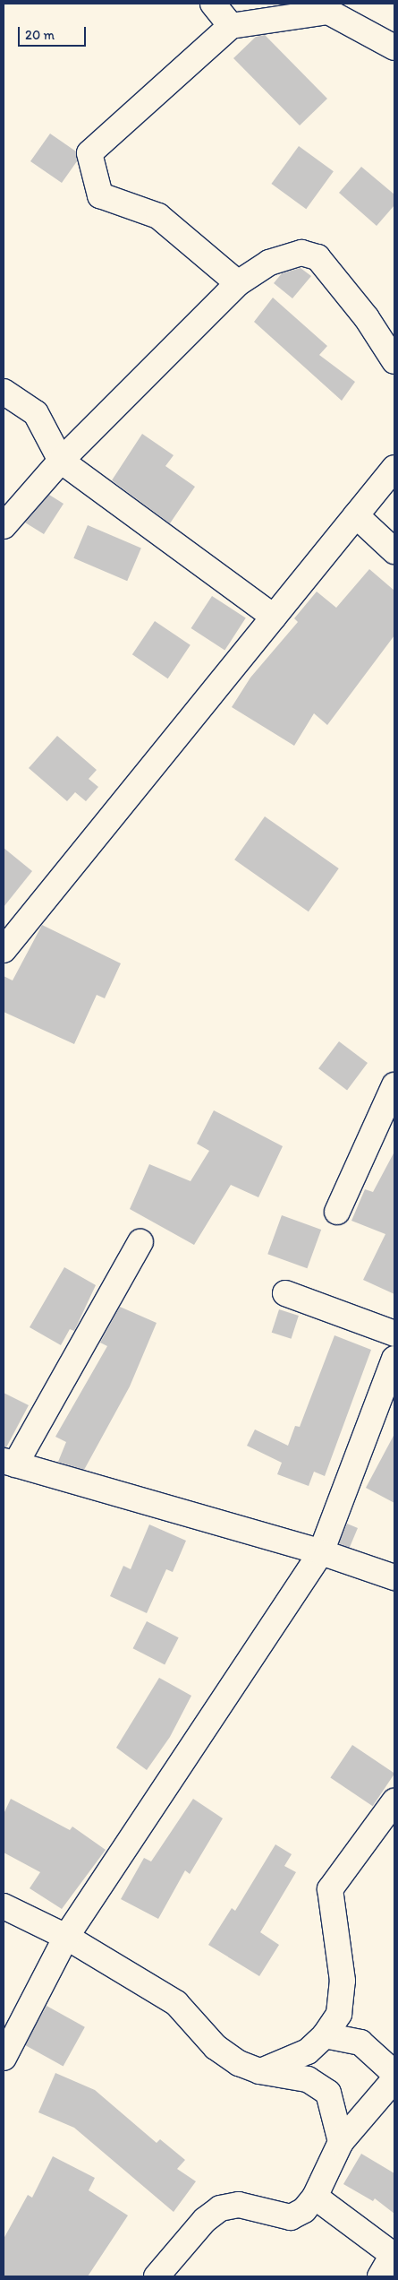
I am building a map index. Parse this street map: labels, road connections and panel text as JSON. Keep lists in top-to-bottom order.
{
  "scale_bar": "20 m"
}
